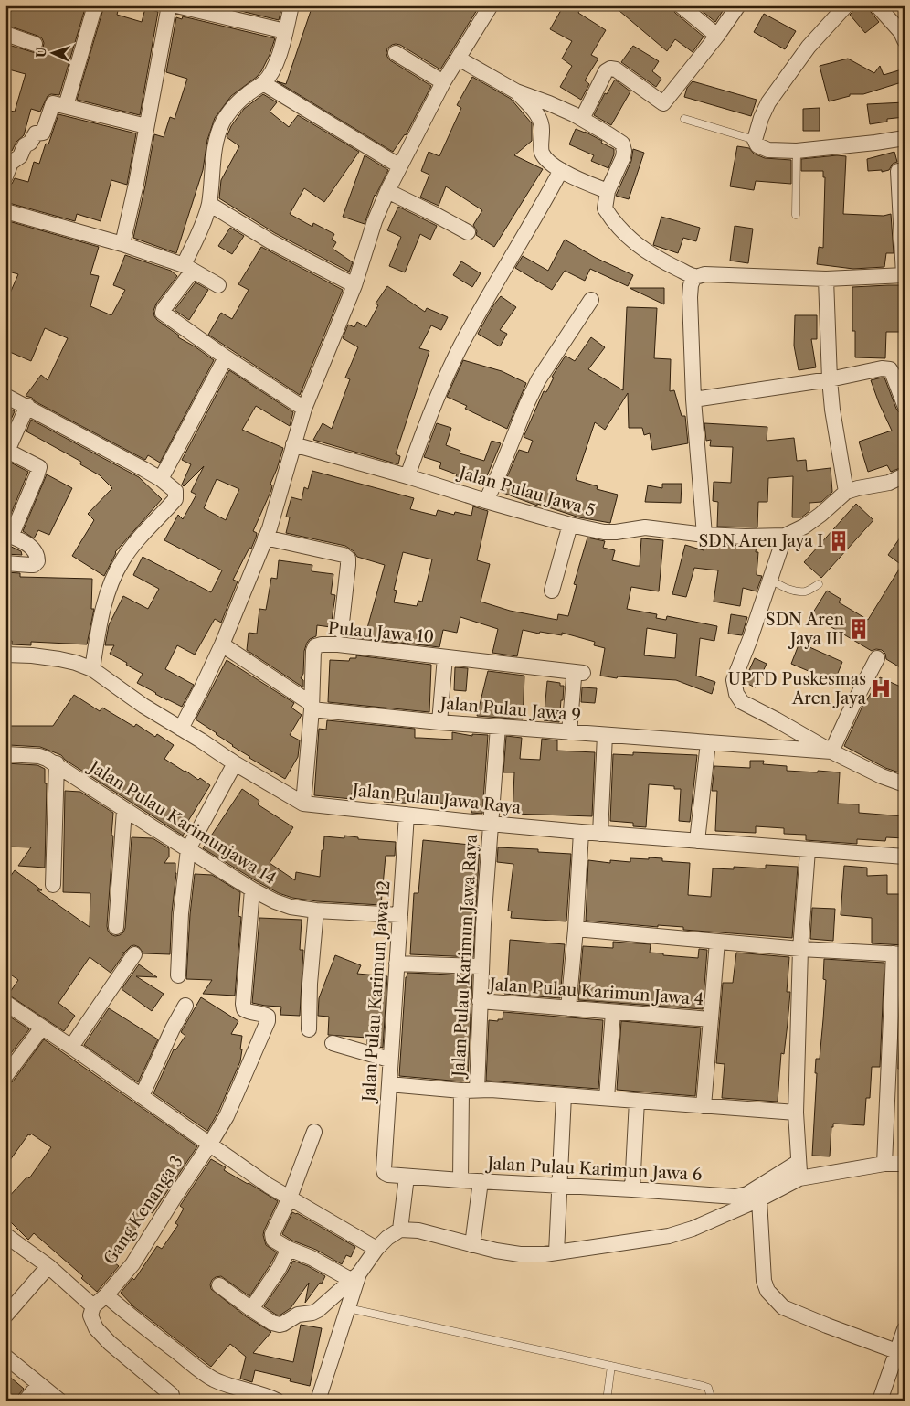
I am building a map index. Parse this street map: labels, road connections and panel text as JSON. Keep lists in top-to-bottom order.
{
  "streets": {
    "street": [
      "Jalan Pulau Jawa 5",
      "Pulau Jawa 10",
      "Jalan Pulau Jawa 9",
      "Jalan Pulau Jawa Raya",
      "Jalan Pulau Karimunjawa 14",
      "Jalan Pulau Karimun Jawa Raya",
      "Jalan Pulau Karimun Jawa 12",
      "Jalan Pulau Karimun Jawa 4",
      "Jalan Pulau Karimun Jawa 6",
      "Gang Kenanga 3"
    ]
  },
  "crossings": [
    ["Pulau Jawa 10", "Jalan Pulau Jawa 9"],
    ["Pulau Jawa 10", "Jalan Pulau Jawa Raya"],
    ["Jalan Pulau Jawa 9", "Jalan Pulau Karimun Jawa Raya"],
    ["Jalan Pulau Jawa Raya", "Jalan Pulau Karimun Jawa Raya"],
    ["Jalan Pulau Jawa Raya", "Jalan Pulau Karimun Jawa 12"],
    ["Jalan Pulau Karimunjawa 14", "Jalan Pulau Karimun Jawa 12"],
    ["Jalan Pulau Karimunjawa 14", "Gang Kenanga 3"],
    ["Jalan Pulau Karimun Jawa Raya", "Jalan Pulau Karimun Jawa 4"],
    ["Jalan Pulau Karimun Jawa 12", "Jalan Pulau Karimun Jawa 6"]
  ],
  "places": {
    "building": ["SDN Aren Jaya I", "SDN Aren Jaya III"],
    "hospital": ["UPTD Puskesmas Aren Jaya"]
  },
  "north": "left"
}
